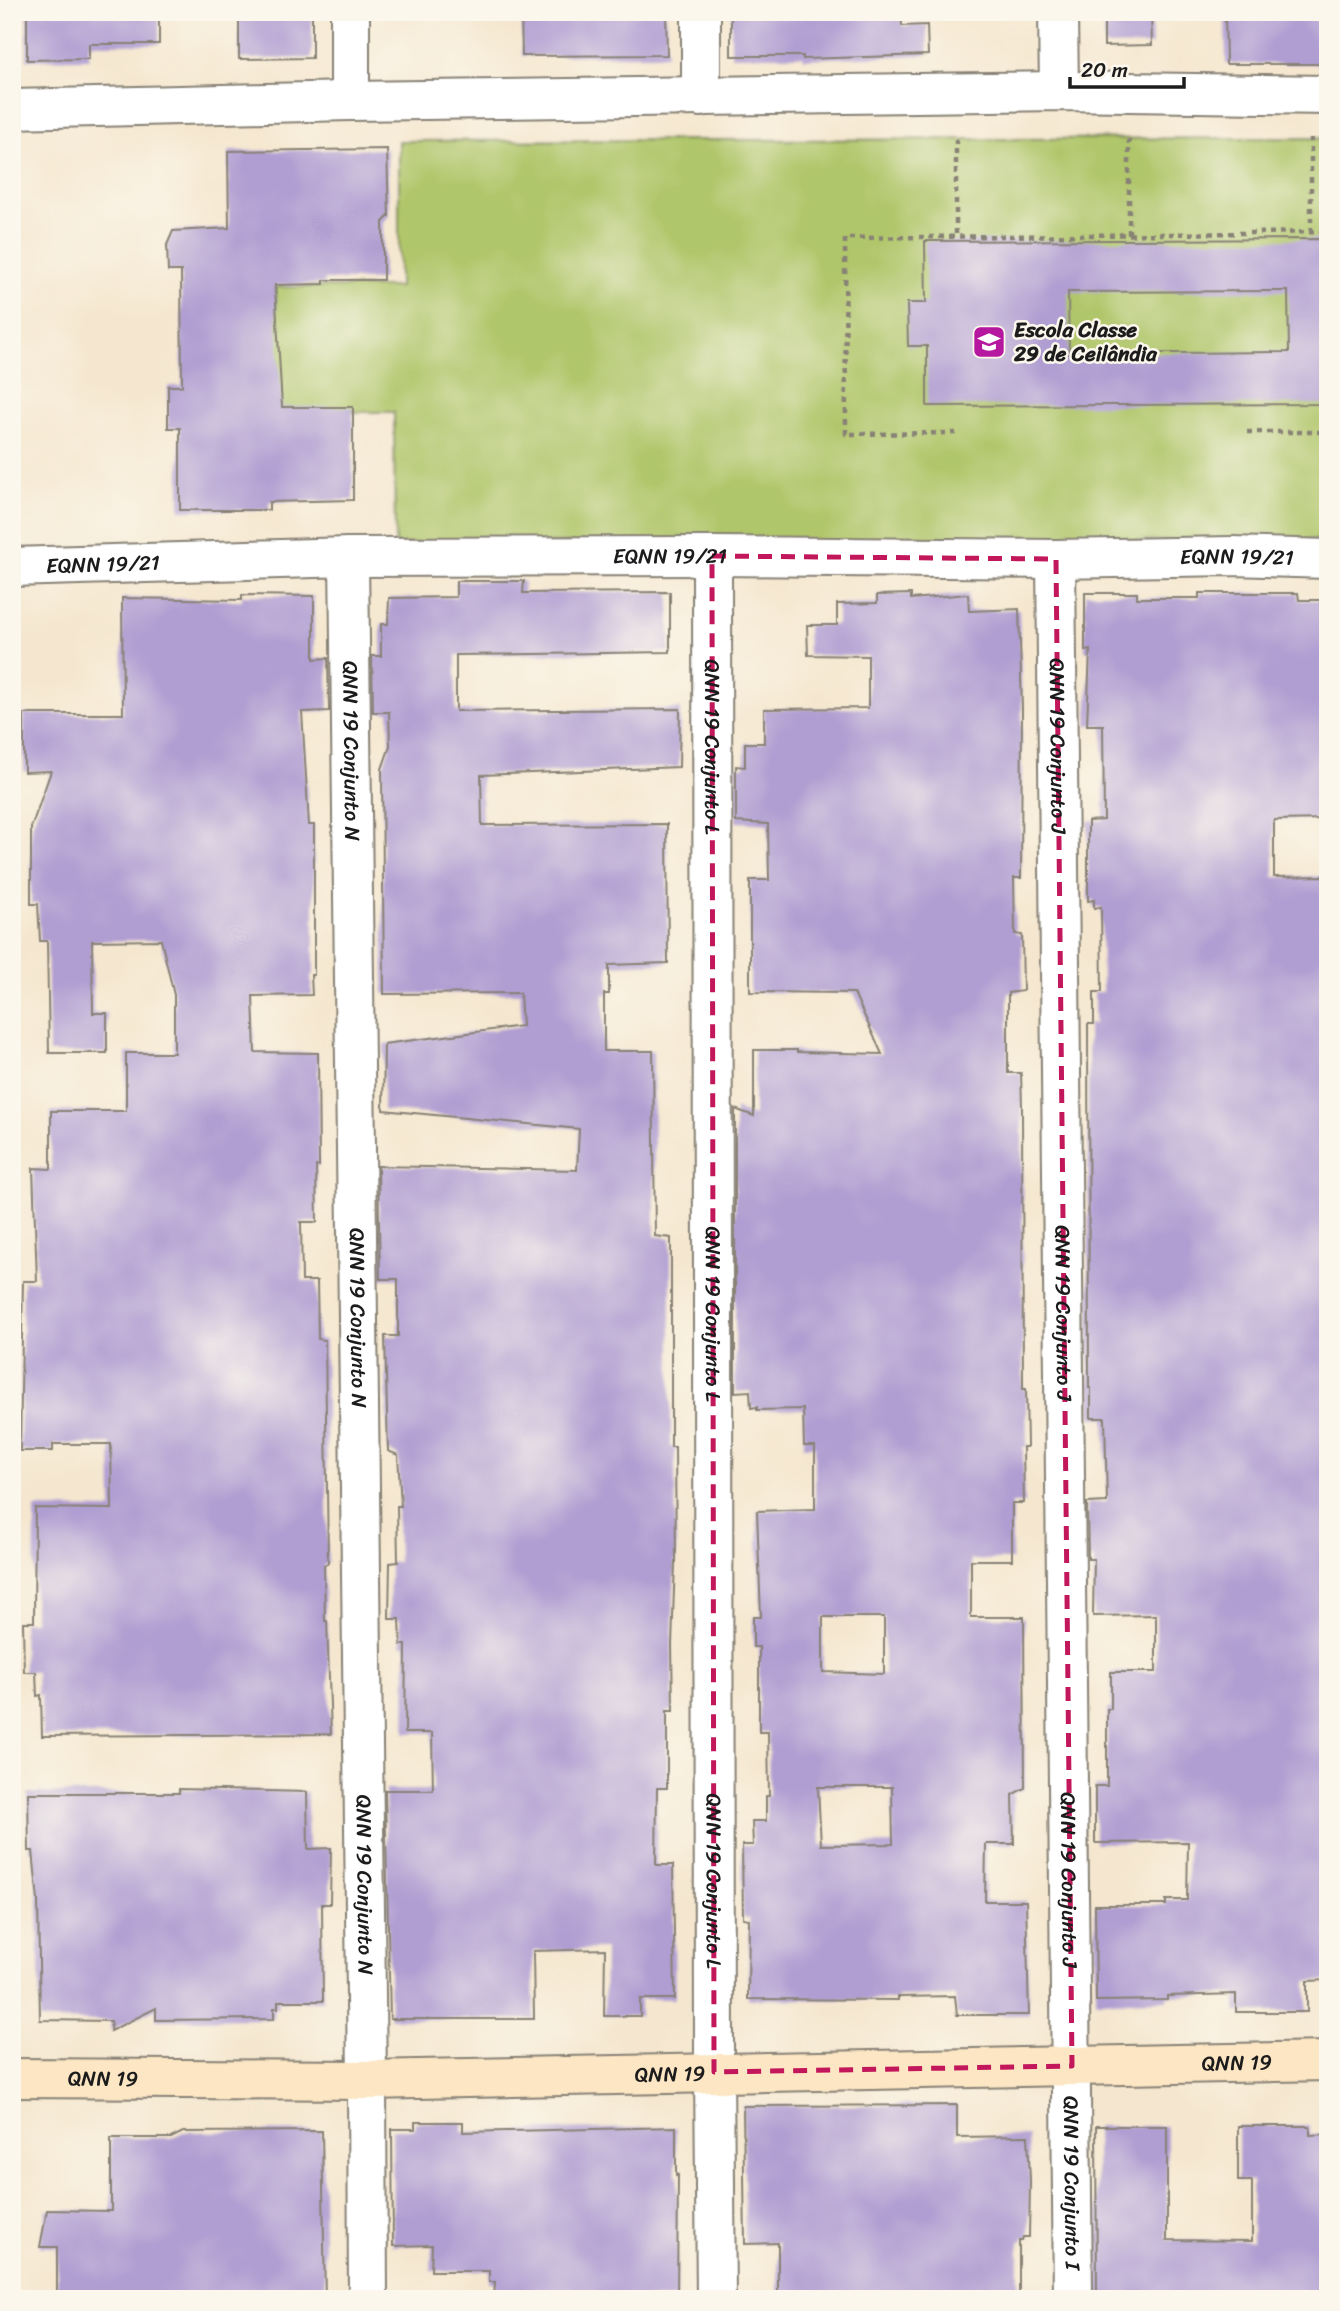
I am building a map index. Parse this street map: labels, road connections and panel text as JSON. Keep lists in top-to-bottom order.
{
  "streets": {
    "street": [
      "EQNN 19/21",
      "QNN 19 Conjunto J",
      "QNN 19 Conjunto L",
      "QNN 19 Conjunto N",
      "QNN 19",
      "QNN 19 Conjunto I"
    ]
  },
  "crossings": [
    ["EQNN 19/21", "QNN 19 Conjunto J"],
    ["EQNN 19/21", "QNN 19 Conjunto L"],
    ["EQNN 19/21", "QNN 19 Conjunto N"],
    ["QNN 19 Conjunto J", "QNN 19"],
    ["QNN 19 Conjunto J", "QNN 19 Conjunto I"],
    ["QNN 19 Conjunto L", "QNN 19"],
    ["QNN 19 Conjunto N", "QNN 19"],
    ["QNN 19", "QNN 19 Conjunto I"]
  ],
  "places": {
    "school or university": ["Escola Classe 29 de Ceilândia"]
  },
  "scale_bar": "20 m"
}
